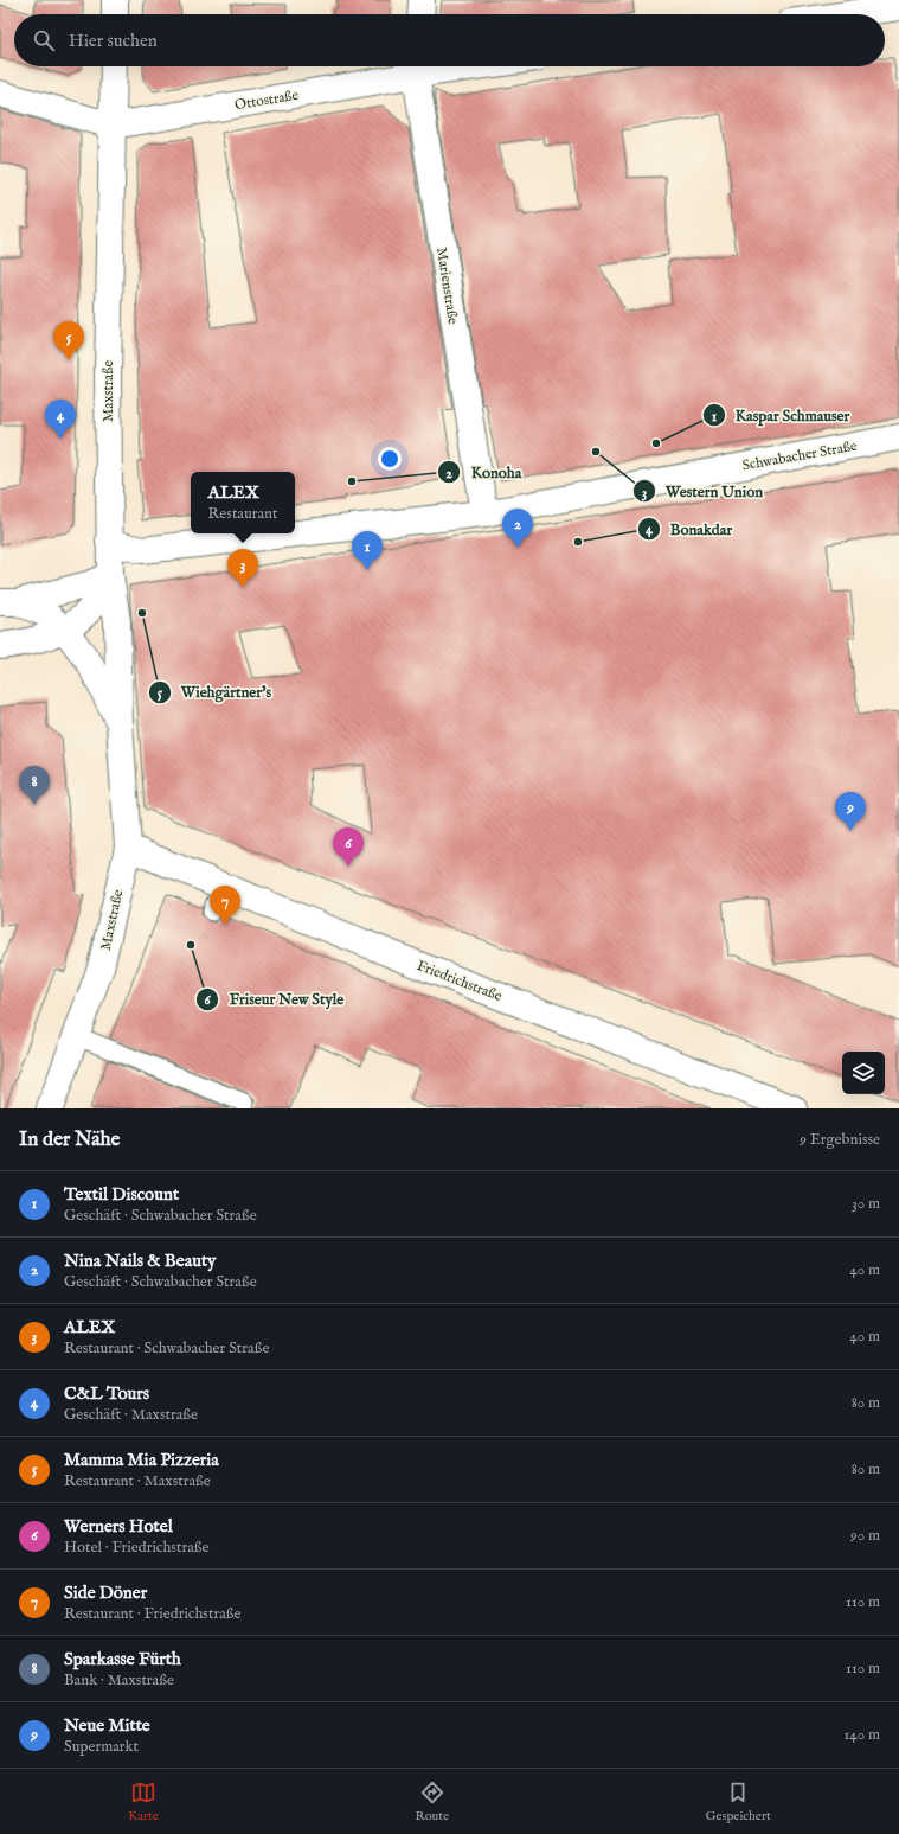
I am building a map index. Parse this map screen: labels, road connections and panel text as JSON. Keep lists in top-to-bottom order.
{
  "streets": {
    "street": [
      "Ottostraße",
      "Marienstraße",
      "Maxstraße",
      "Schwabacher Straße",
      "Friedrichstraße"
    ]
  },
  "crossings": [
    ["Ottostraße", "Marienstraße"],
    ["Ottostraße", "Maxstraße"],
    ["Marienstraße", "Schwabacher Straße"],
    ["Maxstraße", "Schwabacher Straße"],
    ["Maxstraße", "Friedrichstraße"]
  ],
  "places": [
    "Kaspar Schmauser",
    "Western Union",
    "Konoha",
    "Bonakdar",
    "Wiehgärtner's",
    "Friseur New Style"
  ],
  "page": {
    "search": "Hier suchen",
    "pins": [
      "5",
      "4",
      "2",
      "1",
      "3",
      "8",
      "9",
      "6",
      "7"
    ],
    "popup": ["ALEX", "Restaurant"],
    "heading": ["In der Nähe", "9 Ergebnisse"],
    "list": [
      {
        "mark": "1",
        "name": "Textil Discount",
        "note": "Geschäft · Schwabacher Straße",
        "value": "30 m"
      },
      {
        "mark": "2",
        "name": "Nina Nails & Beauty",
        "note": "Geschäft · Schwabacher Straße",
        "value": "40 m"
      },
      {
        "mark": "3",
        "name": "ALEX",
        "note": "Restaurant · Schwabacher Straße",
        "value": "40 m"
      },
      {
        "mark": "4",
        "name": "C&L Tours",
        "note": "Geschäft · Maxstraße",
        "value": "80 m"
      },
      {
        "mark": "5",
        "name": "Mamma Mia Pizzeria",
        "note": "Restaurant · Maxstraße",
        "value": "80 m"
      },
      {
        "mark": "6",
        "name": "Werners Hotel",
        "note": "Hotel · Friedrichstraße",
        "value": "90 m"
      },
      {
        "mark": "7",
        "name": "Side Döner",
        "note": "Restaurant · Friedrichstraße",
        "value": "110 m"
      },
      {
        "mark": "8",
        "name": "Sparkasse Fürth",
        "note": "Bank · Maxstraße",
        "value": "110 m"
      },
      {
        "mark": "9",
        "name": "Neue Mitte",
        "note": "Supermarkt",
        "value": "140 m"
      }
    ],
    "nav": ["Karte", "Route", "Gespeichert"]
  }
}
